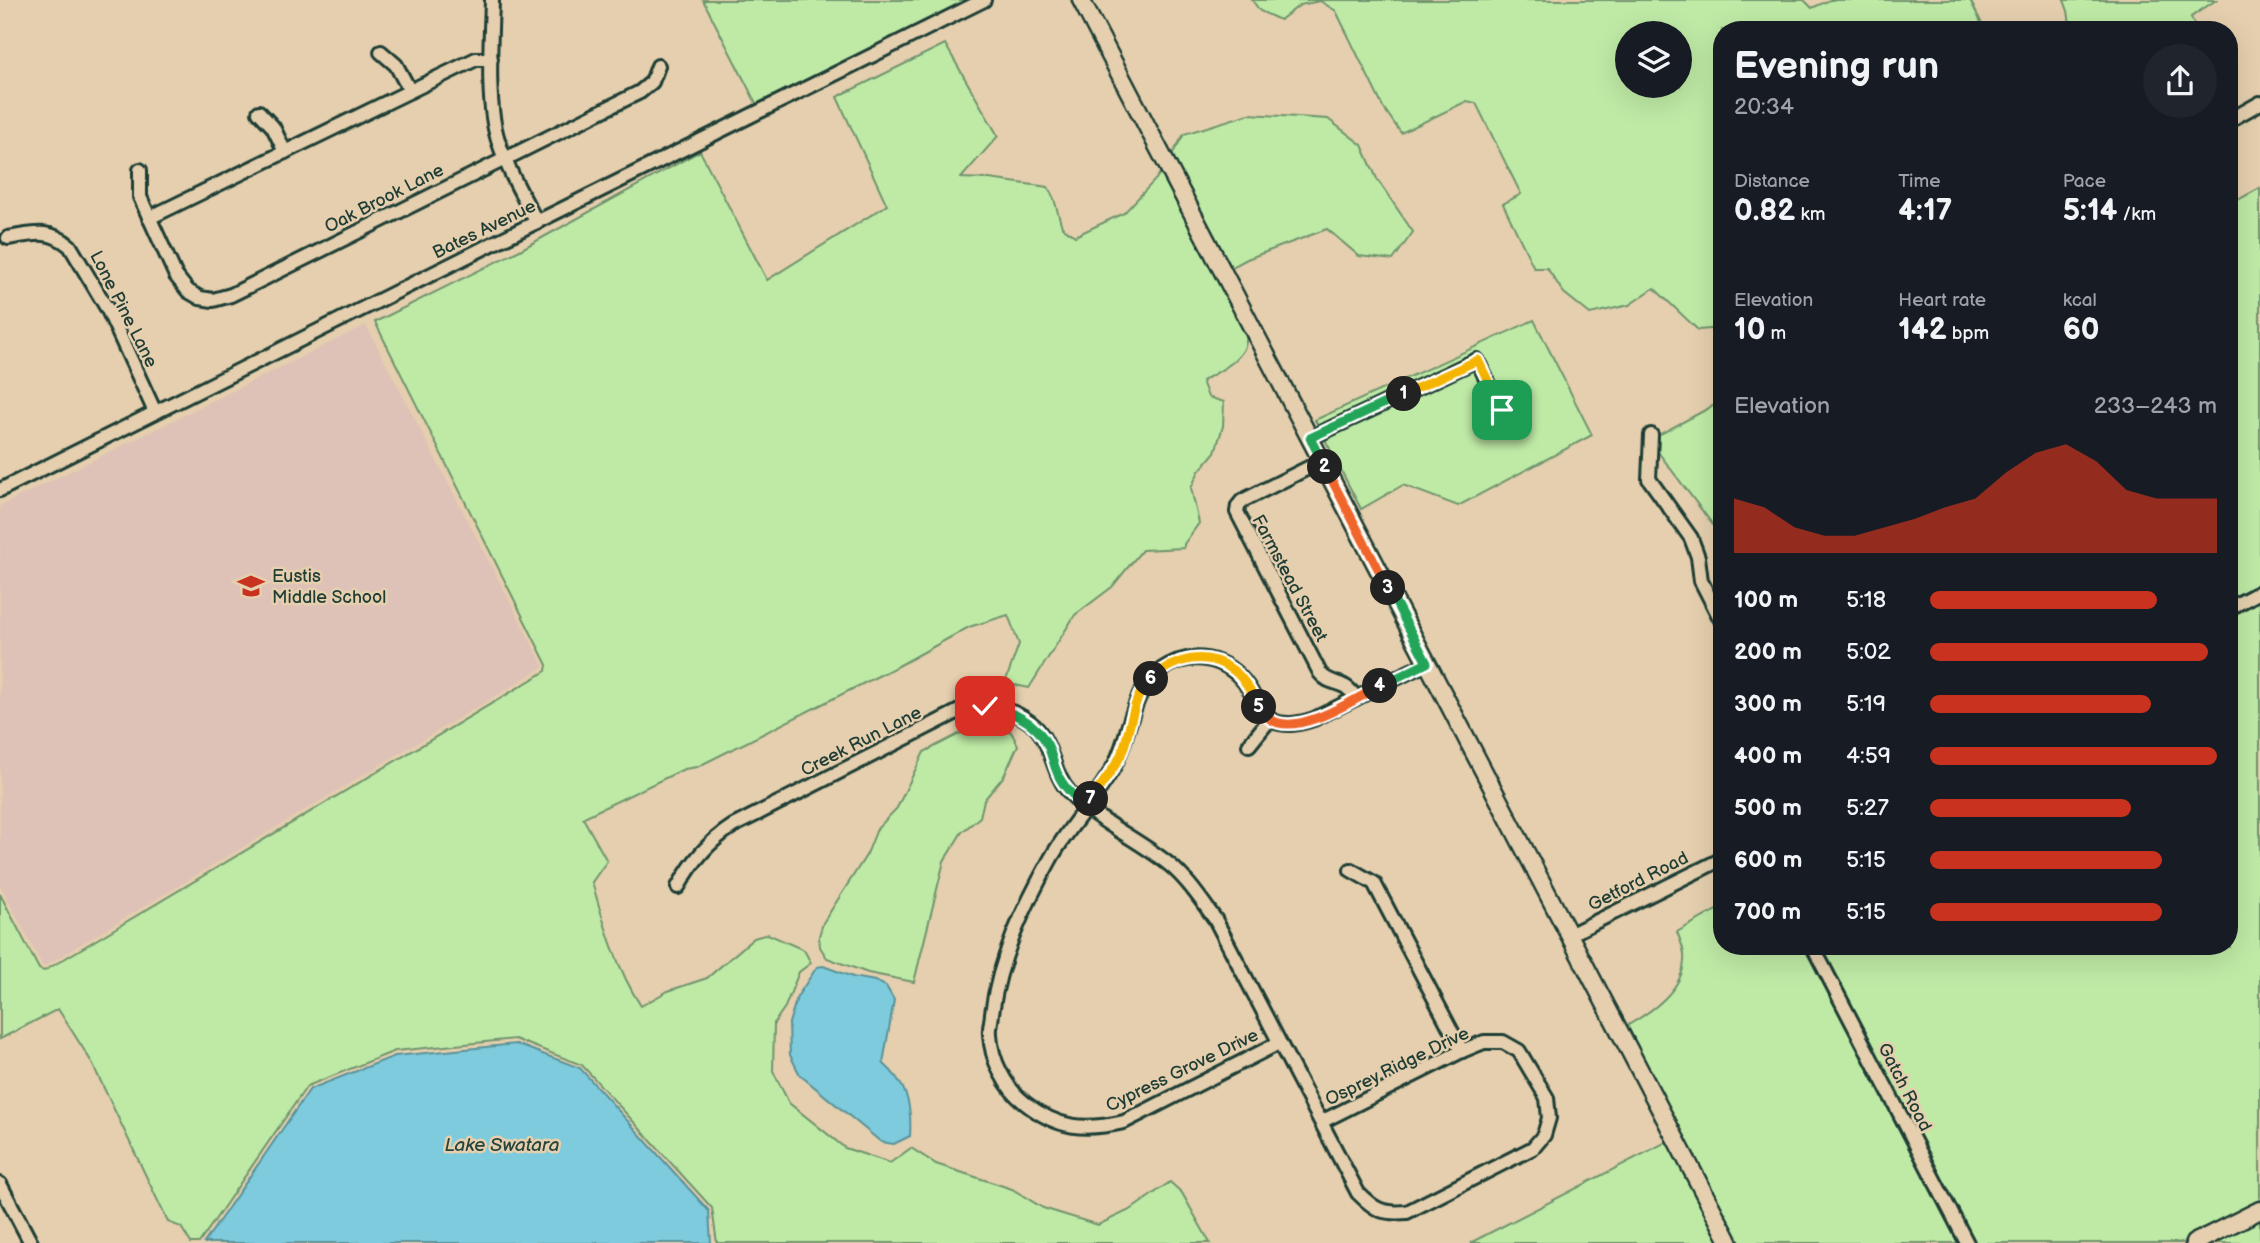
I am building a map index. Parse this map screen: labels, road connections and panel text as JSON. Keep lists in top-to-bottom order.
{
  "streets": {
    "street": [
      "Oak Brook Lane",
      "Bates Avenue",
      "Lone Pine Lane",
      "Farmstead Street",
      "Creek Run Lane",
      "Getford Road",
      "Osprey Ridge Drive",
      "Cypress Grove Drive",
      "Gatch Road"
    ]
  },
  "crossings": [
    ["Bates Avenue", "Lone Pine Lane"],
    ["Creek Run Lane", "Osprey Ridge Drive"],
    ["Creek Run Lane", "Cypress Grove Drive"],
    ["Osprey Ridge Drive", "Cypress Grove Drive"]
  ],
  "water": ["Lake Swatara"],
  "places": {
    "school or university": ["Eustis Middle School"]
  },
  "page": {
    "heading": ["Evening run", "20:34"],
    "stats": [
      ["Distance", "0.82 km"],
      ["Time", "4:17"],
      ["Pace", "5:14 /km"],
      ["Elevation", "10 m"],
      ["Heart rate", "142 bpm"],
      ["kcal", "60"]
    ],
    "pins": [
      "1",
      "2",
      "3",
      "6",
      "4",
      "5",
      "7"
    ],
    "chart": ["Elevation", "233–243 m"],
    "list": [
      {
        "name": "100 m",
        "note": "5:18"
      },
      {
        "name": "200 m",
        "note": "5:02"
      },
      {
        "name": "300 m",
        "note": "5:19"
      },
      {
        "name": "400 m",
        "note": "4:59"
      },
      {
        "name": "500 m",
        "note": "5:27"
      },
      {
        "name": "600 m",
        "note": "5:15"
      },
      {
        "name": "700 m",
        "note": "5:15"
      }
    ]
  }
}
